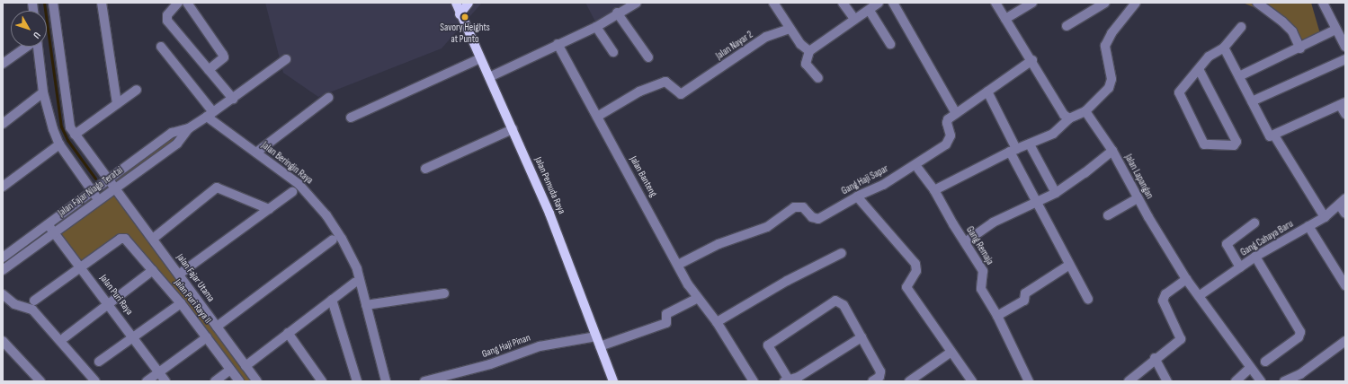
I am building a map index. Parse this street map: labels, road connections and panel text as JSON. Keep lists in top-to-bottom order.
{
  "streets": {
    "main road": ["Jalan Pemuda Raya"],
    "street": [
      "Jalan Nayar 2",
      "Jalan Beringin Raya",
      "Jalan Banteng",
      "Jalan Lapangan",
      "Gang Haji Sapar",
      "Jalan Fajar Niaga Teratai",
      "Gang Cahaya Baru",
      "Gang Remaja",
      "Jalan Fajar Utama",
      "Jalan Puri Raya",
      "Jalan Puri Raya II",
      "Gang Haji Pinan"
    ]
  },
  "crossings": [
    ["Jalan Nayar 2", "Jalan Banteng"],
    ["Jalan Beringin Raya", "Jalan Fajar Niaga Teratai"],
    ["Jalan Banteng", "Gang Haji Sapar"],
    ["Jalan Lapangan", "Gang Cahaya Baru"],
    ["Gang Haji Sapar", "Gang Remaja"],
    ["Jalan Pemuda Raya", "Gang Haji Pinan"],
    ["Jalan Fajar Niaga Teratai", "Jalan Fajar Utama"],
    ["Jalan Fajar Niaga Teratai", "Jalan Puri Raya"],
    ["Jalan Puri Raya", "Jalan Puri Raya II"]
  ],
  "places": ["Savory Heights at Punto"],
  "north": "bottom right"
}
